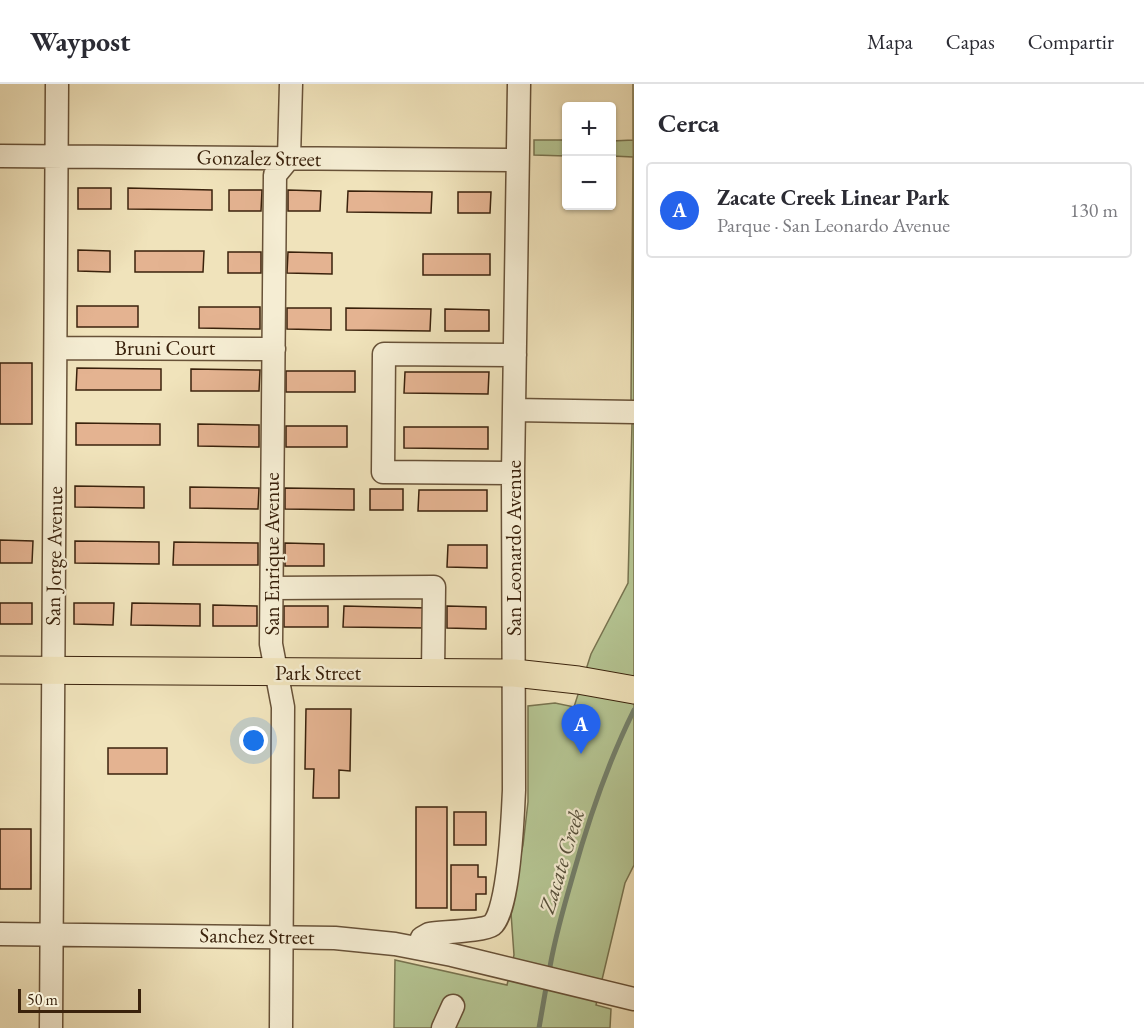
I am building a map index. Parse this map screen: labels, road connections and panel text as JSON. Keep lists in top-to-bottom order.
{
  "streets": {
    "main road": ["Park Street"],
    "street": [
      "Gonzalez Street",
      "Bruni Court",
      "San Leonardo Avenue",
      "San Enrique Avenue",
      "San Jorge Avenue",
      "Sanchez Street"
    ]
  },
  "crossings": [
    ["Gonzalez Street", "San Leonardo Avenue"],
    ["Gonzalez Street", "San Enrique Avenue"],
    ["Gonzalez Street", "San Jorge Avenue"],
    ["Bruni Court", "San Enrique Avenue"],
    ["Bruni Court", "San Jorge Avenue"],
    ["San Leonardo Avenue", "Park Street"],
    ["San Leonardo Avenue", "Sanchez Street"],
    ["San Enrique Avenue", "Park Street"],
    ["San Enrique Avenue", "Sanchez Street"],
    ["San Jorge Avenue", "Park Street"],
    ["San Jorge Avenue", "Sanchez Street"]
  ],
  "water": ["Zacate Creek"],
  "scale_bar": "50 m",
  "page": {
    "header": "Waypost",
    "nav": ["Mapa", "Capas", "Compartir"],
    "heading": "Cerca",
    "map_buttons": ["+", "−"],
    "list": [
      {
        "mark": "A",
        "name": "Zacate Creek Linear Park",
        "note": "Parque · San Leonardo Avenue",
        "value": "130 m"
      }
    ],
    "pins": "A",
    "scale": "50 m"
  }
}
